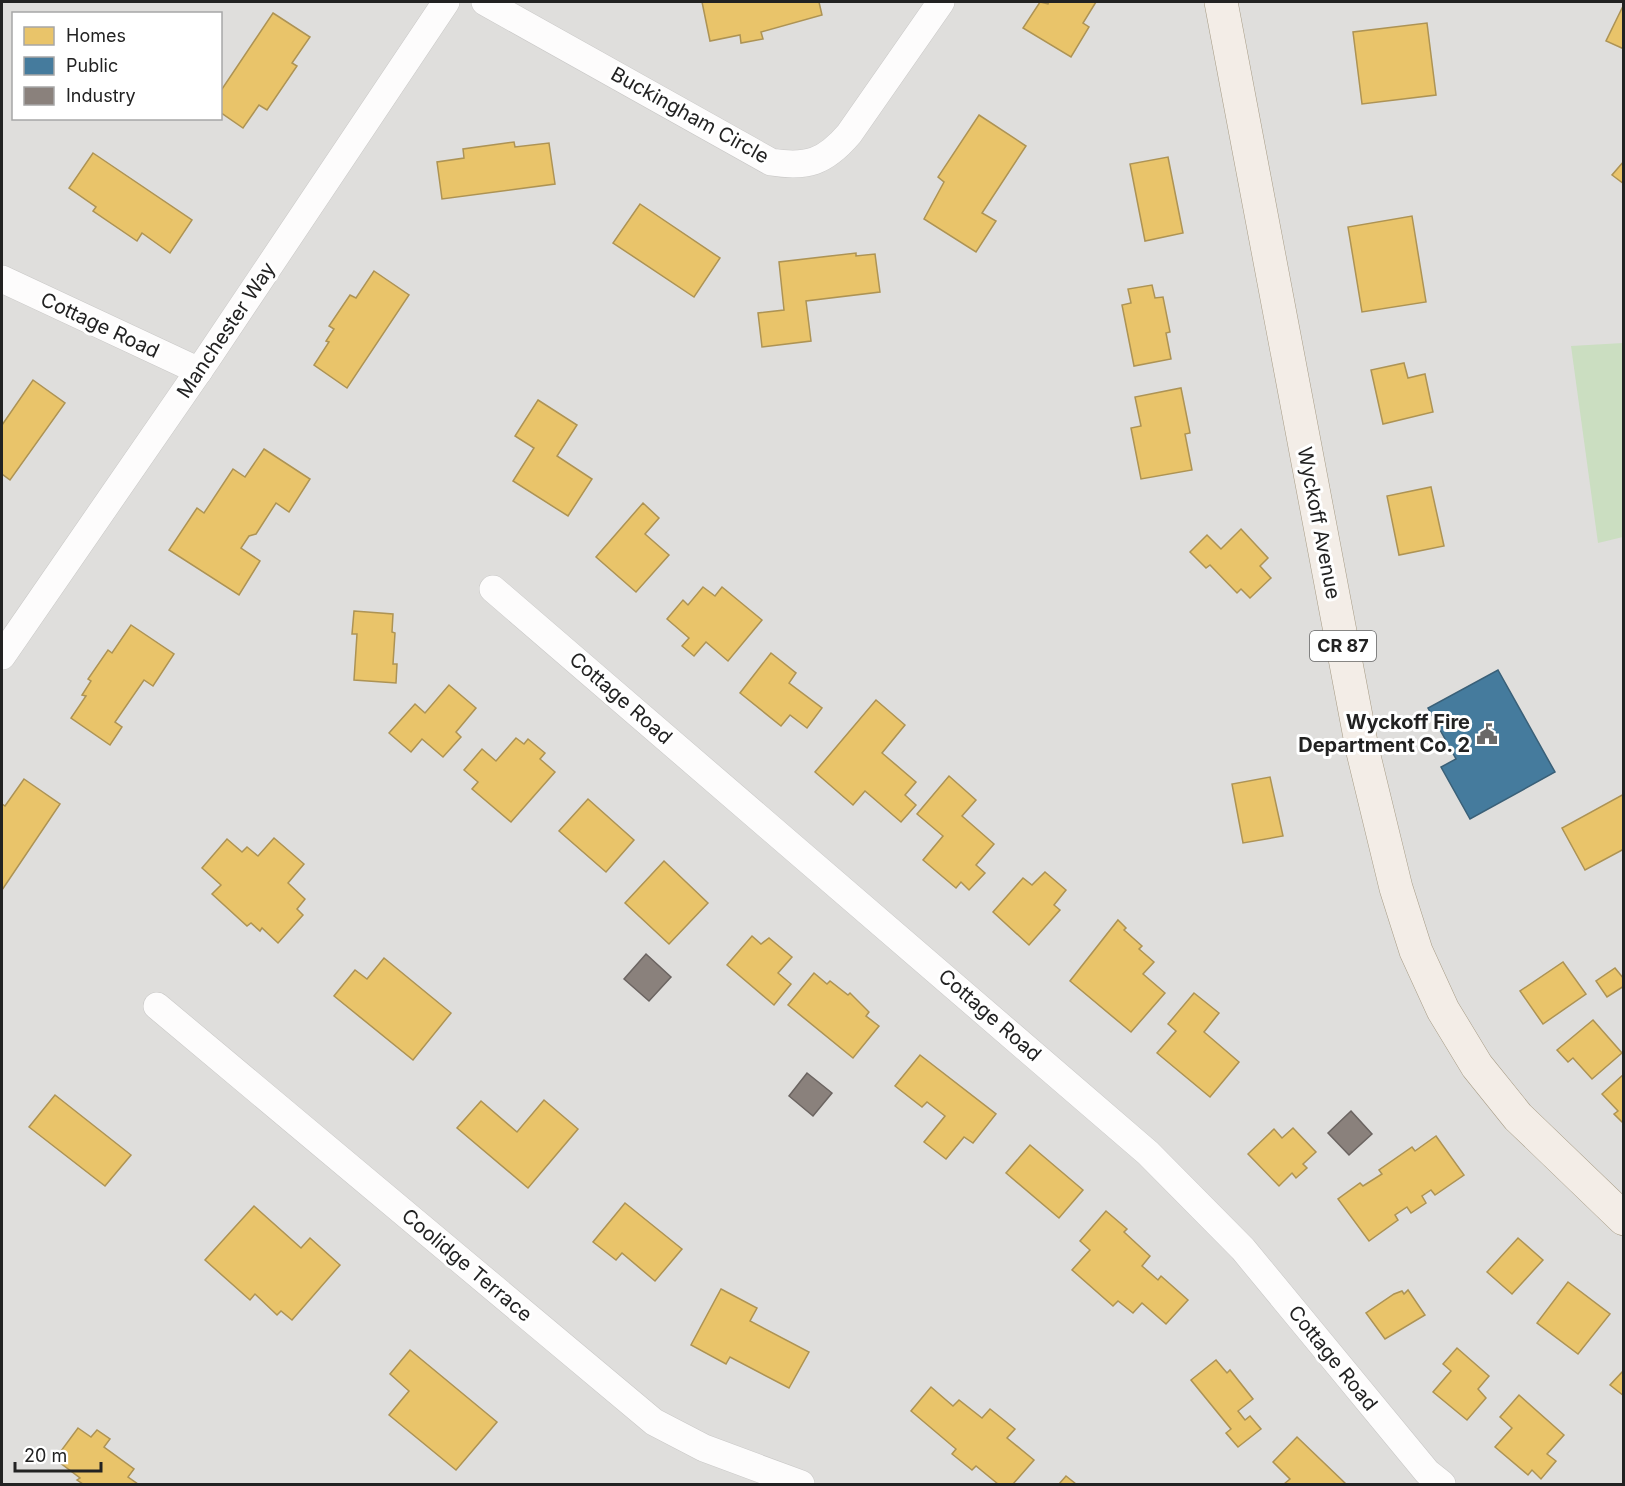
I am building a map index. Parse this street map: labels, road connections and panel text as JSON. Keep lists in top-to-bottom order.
{
  "streets": {
    "main road": ["Wyckoff Avenue", "CR 87"],
    "street": [
      "Buckingham Circle",
      "Cottage Road",
      "Manchester Way",
      "Coolidge Terrace"
    ]
  },
  "crossings": [
    ["Cottage Road", "Manchester Way"]
  ],
  "places": {
    "public building": ["Wyckoff Fire Department Co. 2"]
  },
  "legend": ["Homes", "Public", "Industry"],
  "scale_bar": "20 m"
}
